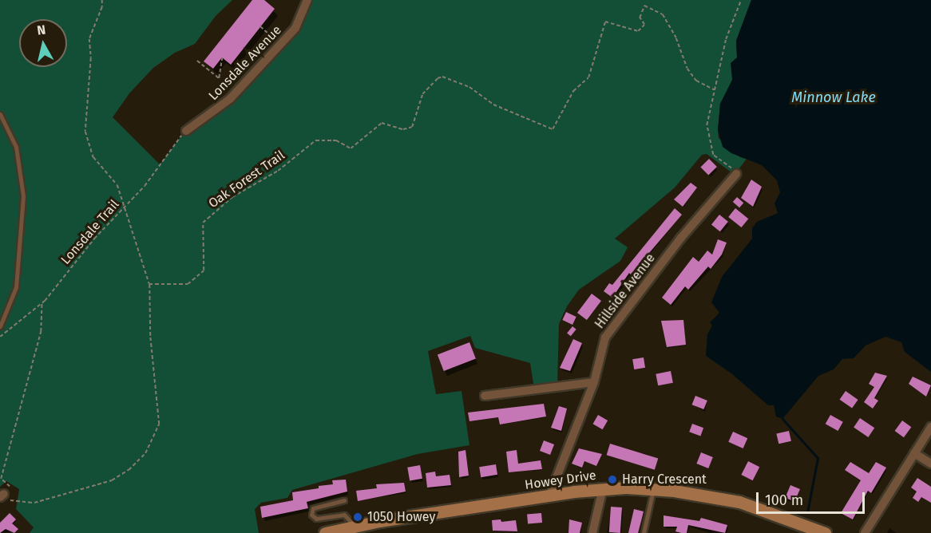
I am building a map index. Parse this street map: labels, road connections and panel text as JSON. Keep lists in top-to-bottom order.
{
  "streets": {
    "main road": ["Howey Drive"],
    "street": ["Lonsdale Avenue", "Hillside Avenue"],
    "path": ["Oak Forest Trail", "Lonsdale Trail"]
  },
  "crossings": [
    ["Lonsdale Avenue", "Lonsdale Trail"],
    ["Hillside Avenue", "Howey Drive"]
  ],
  "water": ["Minnow Lake"],
  "places": ["Harry Crescent", "1050 Howey"],
  "scale_bar": "100 m",
  "north": "top"
}
